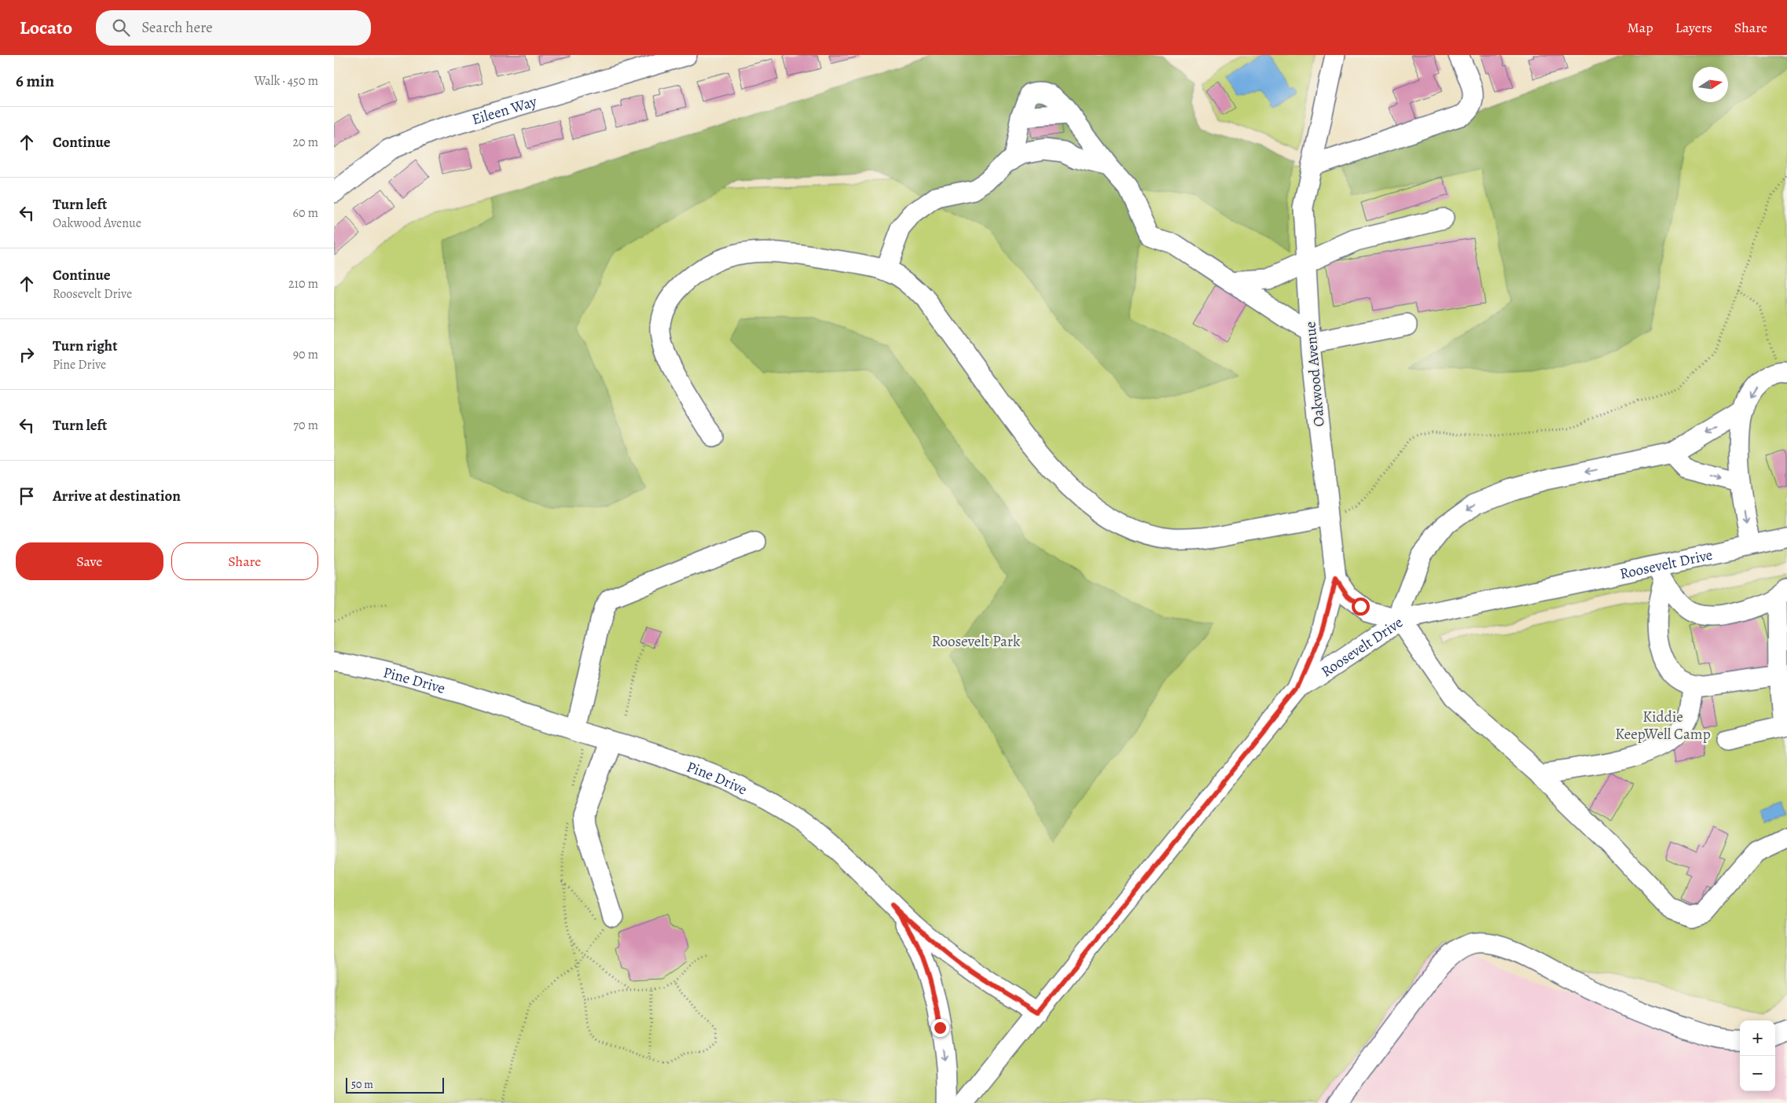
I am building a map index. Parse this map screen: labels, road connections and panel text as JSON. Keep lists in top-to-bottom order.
{
  "streets": {
    "street": [
      "Eileen Way",
      "Oakwood Avenue",
      "Roosevelt Drive",
      "Pine Drive"
    ]
  },
  "crossings": [
    ["Oakwood Avenue", "Roosevelt Drive"],
    ["Roosevelt Drive", "Pine Drive"]
  ],
  "parks": ["Roosevelt Park", "Kiddie KeepWell Camp"],
  "scale_bar": "50 m",
  "north": "right",
  "page": {
    "header": "Locato",
    "search": "Search here",
    "nav": ["Map", "Layers", "Share"],
    "heading": ["6 min", "Walk · 450 m"],
    "list": [
      ["Continue", "20 m"],
      ["Turn left", "Oakwood Avenue", "60 m"],
      ["Continue", "Roosevelt Drive", "210 m"],
      ["Turn right", "Pine Drive", "90 m"],
      ["Turn left", "70 m"],
      "Arrive at destination"
    ],
    "buttons": ["Save", "Share"],
    "map_buttons": ["+", "−"],
    "scale": "50 m"
  }
}
